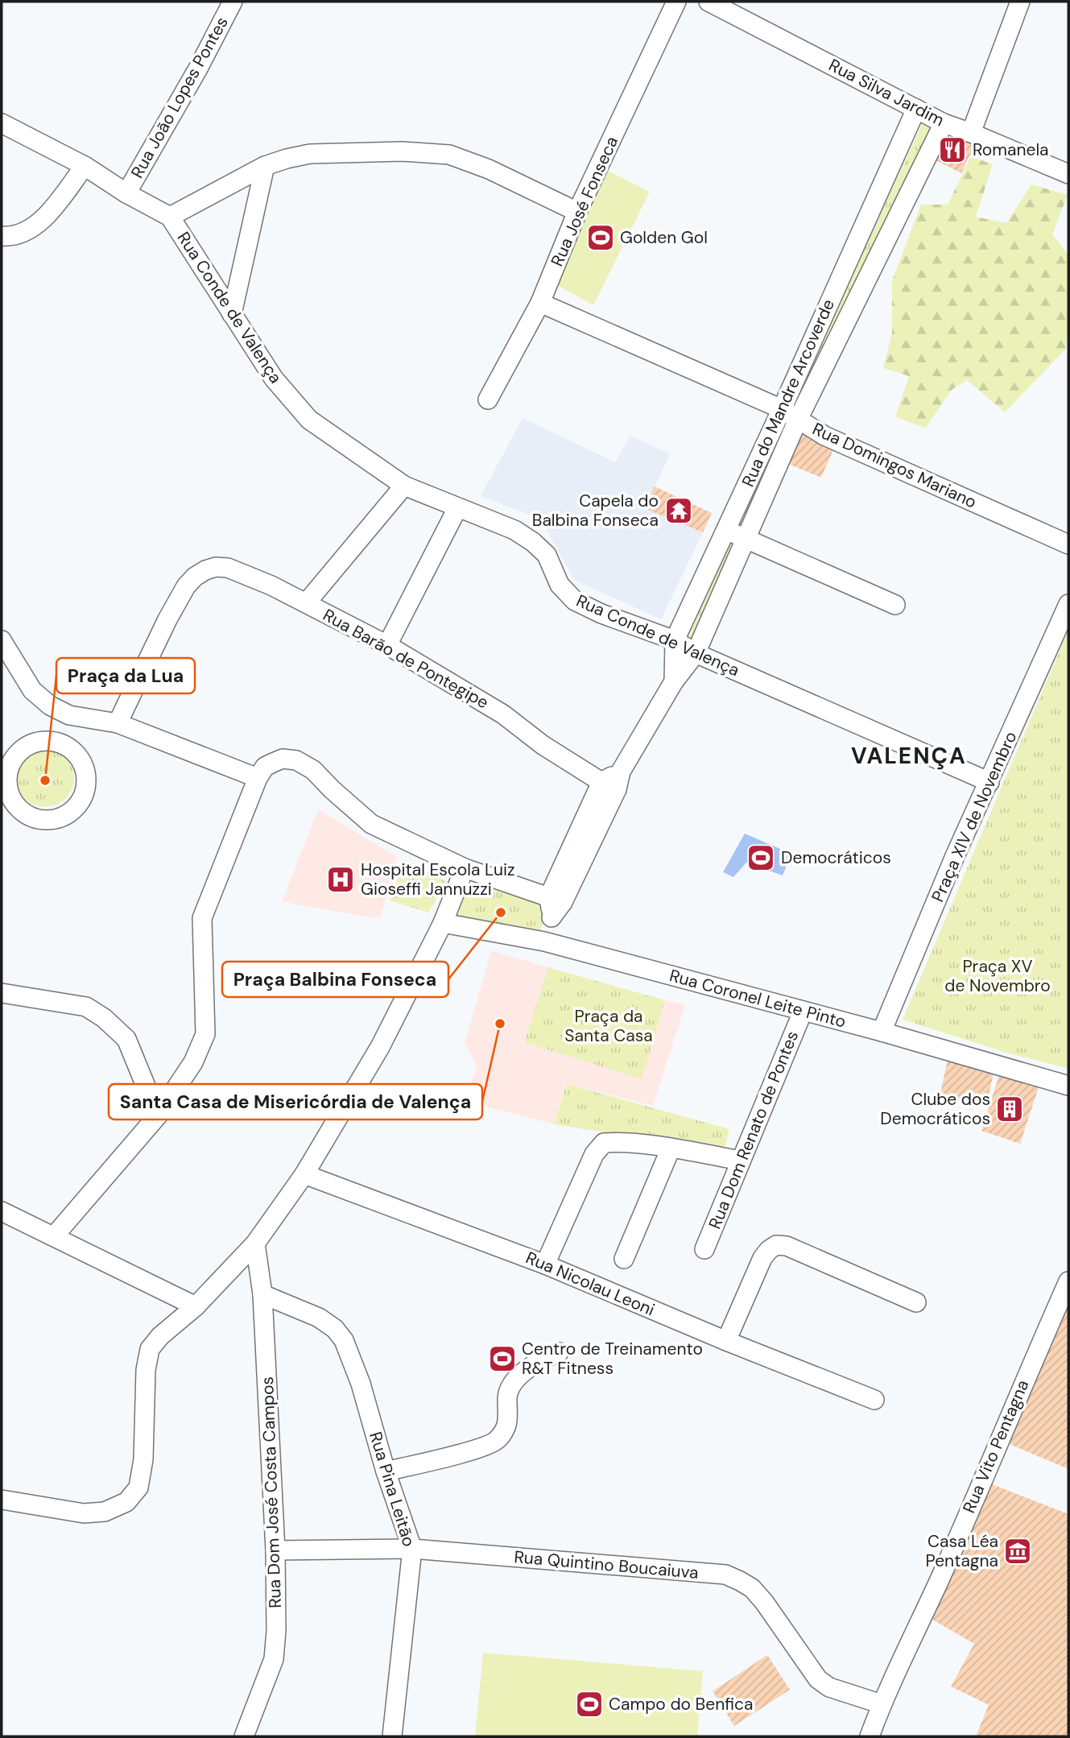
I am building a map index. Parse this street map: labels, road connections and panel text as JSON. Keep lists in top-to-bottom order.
{
  "streets": {
    "street": [
      "Rua Silva Jardim",
      "Rua João Lopes Pontes",
      "Rua José Fonseca",
      "Rua Conde de Valença",
      "Rua do Mandre Arcoverde",
      "Rua Domingos Mariano",
      "Rua Barão de Pontegipe",
      "Praça XIV de Novembro",
      "Rua Coronel Leite Pinto",
      "Rua Dom Renato de Pontes",
      "Rua Nicolau Leoni",
      "Rua Vito Pentagna",
      "Rua Pina Leitão",
      "Rua Dom José Costa Campos",
      "Rua Quintino Boucaiuva"
    ]
  },
  "crossings": [
    ["Rua Silva Jardim", "Rua do Mandre Arcoverde"],
    ["Rua José Fonseca", "Rua Domingos Mariano"],
    ["Rua Conde de Valença", "Rua do Mandre Arcoverde"],
    ["Rua Conde de Valença", "Praça XIV de Novembro"],
    ["Rua do Mandre Arcoverde", "Rua Domingos Mariano"],
    ["Rua do Mandre Arcoverde", "Rua Barão de Pontegipe"],
    ["Rua do Mandre Arcoverde", "Rua Coronel Leite Pinto"],
    ["Praça XIV de Novembro", "Rua Coronel Leite Pinto"],
    ["Rua Coronel Leite Pinto", "Rua Dom Renato de Pontes"],
    ["Rua Vito Pentagna", "Rua Quintino Boucaiuva"],
    ["Rua Pina Leitão", "Rua Dom José Costa Campos"],
    ["Rua Pina Leitão", "Rua Quintino Boucaiuva"],
    ["Rua Dom José Costa Campos", "Rua Quintino Boucaiuva"]
  ],
  "districts": ["VALENÇA"],
  "parks": ["Praça XV de Novembro", "Praça da Santa Casa"],
  "places": {
    "restaurant": ["Romanela"],
    "sports": [
      "Golden Gol",
      "Democráticos",
      "Centro de Treinamento R&T Fitness",
      "Campo do Benfica"
    ],
    "temple": ["Capela do Balbina Fonseca"],
    "other": ["Praça da Lua", "Praça Balbina Fonseca", "Santa Casa de Misericórdia de Valença"],
    "hospital": ["Hospital Escola Luiz Gioseffi Jannuzzi"],
    "building": ["Clube dos Democráticos"],
    "museum": ["Casa Léa Pentagna"]
  }
}
